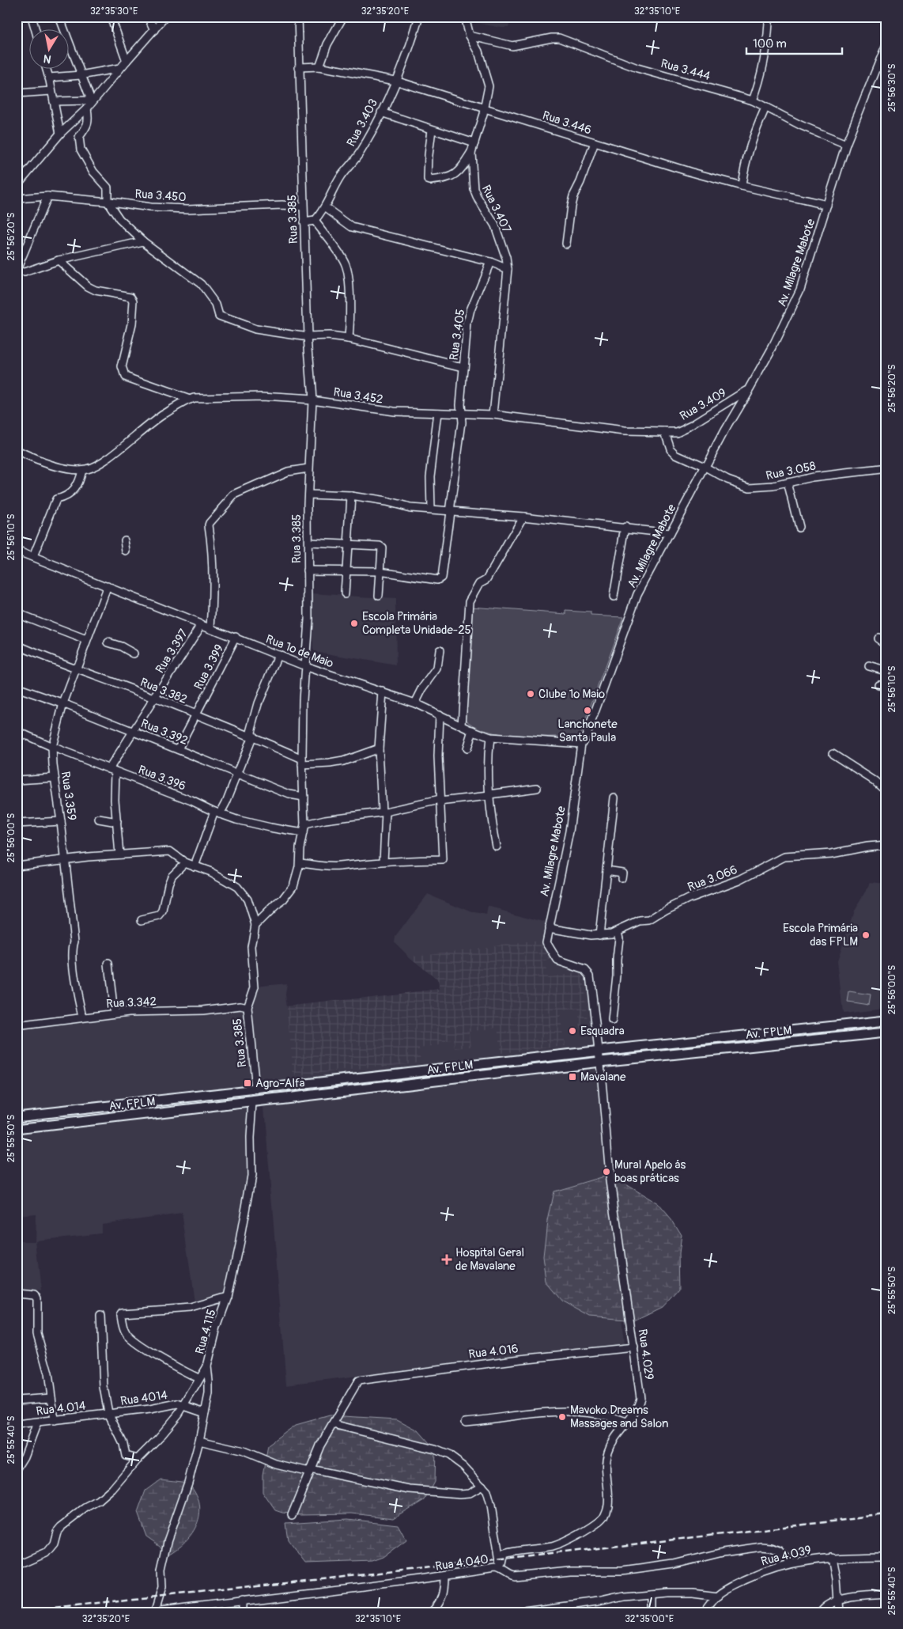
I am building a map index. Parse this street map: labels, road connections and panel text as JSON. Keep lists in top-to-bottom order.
{
  "streets": {
    "main road": ["Av. FPLM"],
    "street": [
      "Rua 3.444",
      "Rua 3.403",
      "Rua 3.446",
      "Rua 3.450",
      "Rua 3.407",
      "Rua 3.385",
      "Av. Milagre Mabote",
      "Rua 3.405",
      "Rua 3.452",
      "Rua 3.409",
      "Rua 3.058",
      "Rua 3.397",
      "Rua 1º de Maio",
      "Rua 3.399",
      "Rua 3.382",
      "Rua 3.392",
      "Rua 3.396",
      "Rua 3.359",
      "Rua 3.066",
      "Rua 3.342",
      "Rua 4.115",
      "Rua 4.016",
      "Rua 4.029",
      "Rua 4014",
      "Rua 4.014",
      "Rua 4.039",
      "Rua 4.040"
    ]
  },
  "crossings": [
    ["Rua 3.444", "Rua 3.407"],
    ["Rua 3.444", "Av. Milagre Mabote"],
    ["Rua 3.403", "Rua 3.446"],
    ["Rua 3.446", "Rua 3.407"],
    ["Rua 3.446", "Rua 3.385"],
    ["Rua 3.446", "Av. Milagre Mabote"],
    ["Rua 3.450", "Rua 3.385"],
    ["Rua 3.407", "Rua 3.452"],
    ["Rua 3.385", "Rua 3.452"],
    ["Rua 3.385", "Rua 1º de Maio"],
    ["Rua 3.385", "Rua 3.382"],
    ["Rua 3.385", "Rua 3.392"],
    ["Rua 3.385", "Rua 3.396"],
    ["Rua 3.385", "Rua 3.342"],
    ["Rua 3.385", "Av. FPLM"],
    ["Av. Milagre Mabote", "Rua 3.409"],
    ["Av. Milagre Mabote", "Rua 3.058"],
    ["Av. Milagre Mabote", "Rua 1º de Maio"],
    ["Av. Milagre Mabote", "Rua 3.066"],
    ["Av. Milagre Mabote", "Av. FPLM"],
    ["Av. Milagre Mabote", "Rua 4.029"],
    ["Rua 3.405", "Rua 3.452"],
    ["Rua 3.452", "Rua 3.409"],
    ["Rua 3.397", "Rua 1º de Maio"],
    ["Rua 3.397", "Rua 3.382"],
    ["Rua 3.397", "Rua 3.392"],
    ["Rua 3.397", "Rua 3.396"],
    ["Rua 1º de Maio", "Rua 3.399"],
    ["Rua 1º de Maio", "Rua 3.359"],
    ["Rua 3.399", "Rua 3.382"],
    ["Rua 3.399", "Rua 3.392"],
    ["Rua 3.382", "Rua 3.359"],
    ["Rua 3.392", "Rua 3.359"],
    ["Rua 3.396", "Rua 3.359"],
    ["Rua 3.359", "Rua 3.342"],
    ["Av. FPLM", "Rua 4.115"],
    ["Av. FPLM", "Rua 4.029"],
    ["Rua 4.115", "Rua 4014"],
    ["Rua 4.115", "Rua 4.040"],
    ["Rua 4.016", "Rua 4.029"],
    ["Rua 4.029", "Rua 4.040"],
    ["Rua 4014", "Rua 4.014"],
    ["Rua 4.039", "Rua 4.040"]
  ],
  "places": {
    "other": [
      "Escola Primária Completa Unidade-25",
      "Clube 1º Maio",
      "Lanchonete Santa Paula",
      "Escola Primária das FPLM",
      "Esquadra",
      "Mural Apelo ás boas práticas",
      "Mavoko Dreams Massages and Salon"
    ],
    "transit": ["Mavalane", "Agro-Alfa"],
    "health": ["Hospital Geral de Mavalane"]
  },
  "scale_bar": "100 m",
  "north": "bottom",
  "coordinates": [
    "32°35'30\"E",
    "32°35'20\"E",
    "32°35'10\"E",
    "25°56'30\"S",
    "25°56'20\"S",
    "25°56'10\"S",
    "25°56'00\"S",
    "25°55'50\"S",
    "25°55'40\"S",
    "32°35'00\"E"
  ]
}
